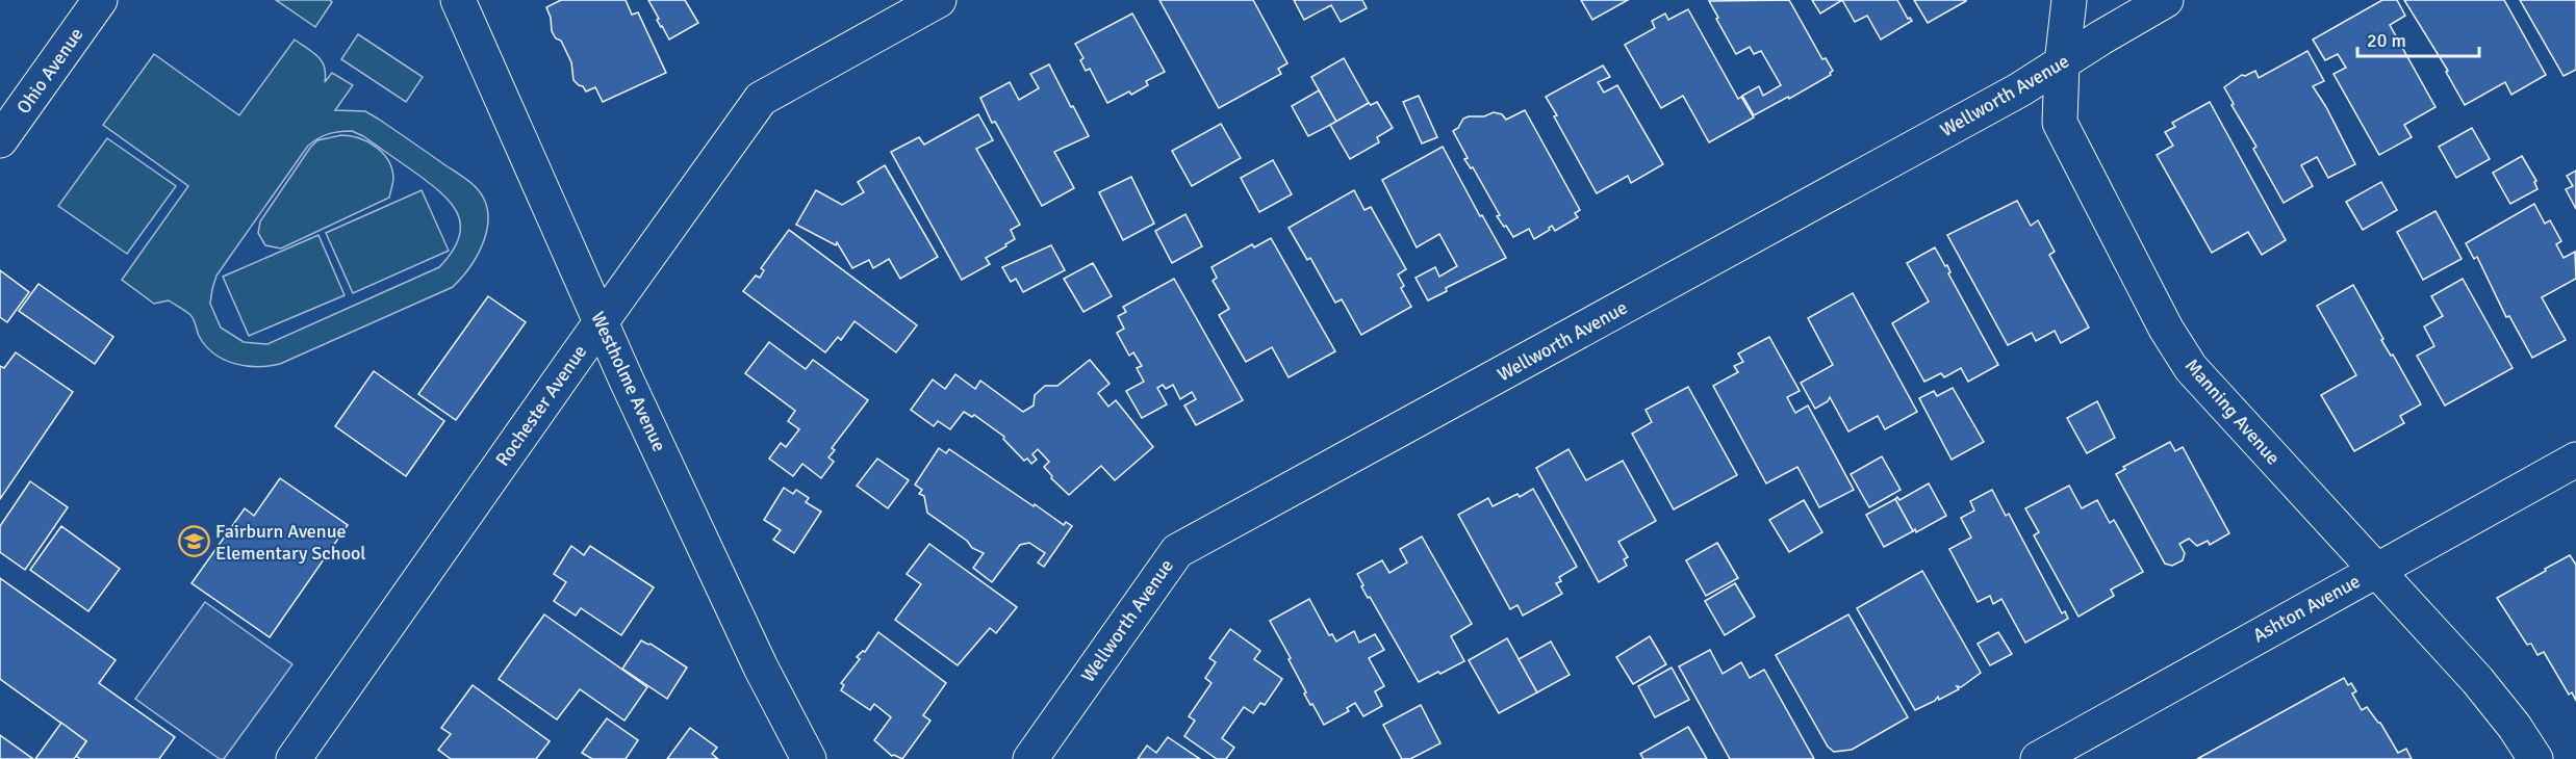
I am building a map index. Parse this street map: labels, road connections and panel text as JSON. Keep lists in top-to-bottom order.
{
  "streets": {
    "street": [
      "Ohio Avenue",
      "Wellworth Avenue",
      "Westholme Avenue",
      "Rochester Avenue",
      "Manning Avenue",
      "Ashton Avenue"
    ]
  },
  "crossings": [
    ["Wellworth Avenue", "Manning Avenue"],
    ["Westholme Avenue", "Rochester Avenue"],
    ["Manning Avenue", "Ashton Avenue"]
  ],
  "places": {
    "school or university": ["Fairburn Avenue Elementary School"]
  },
  "scale_bar": "20 m"
}
